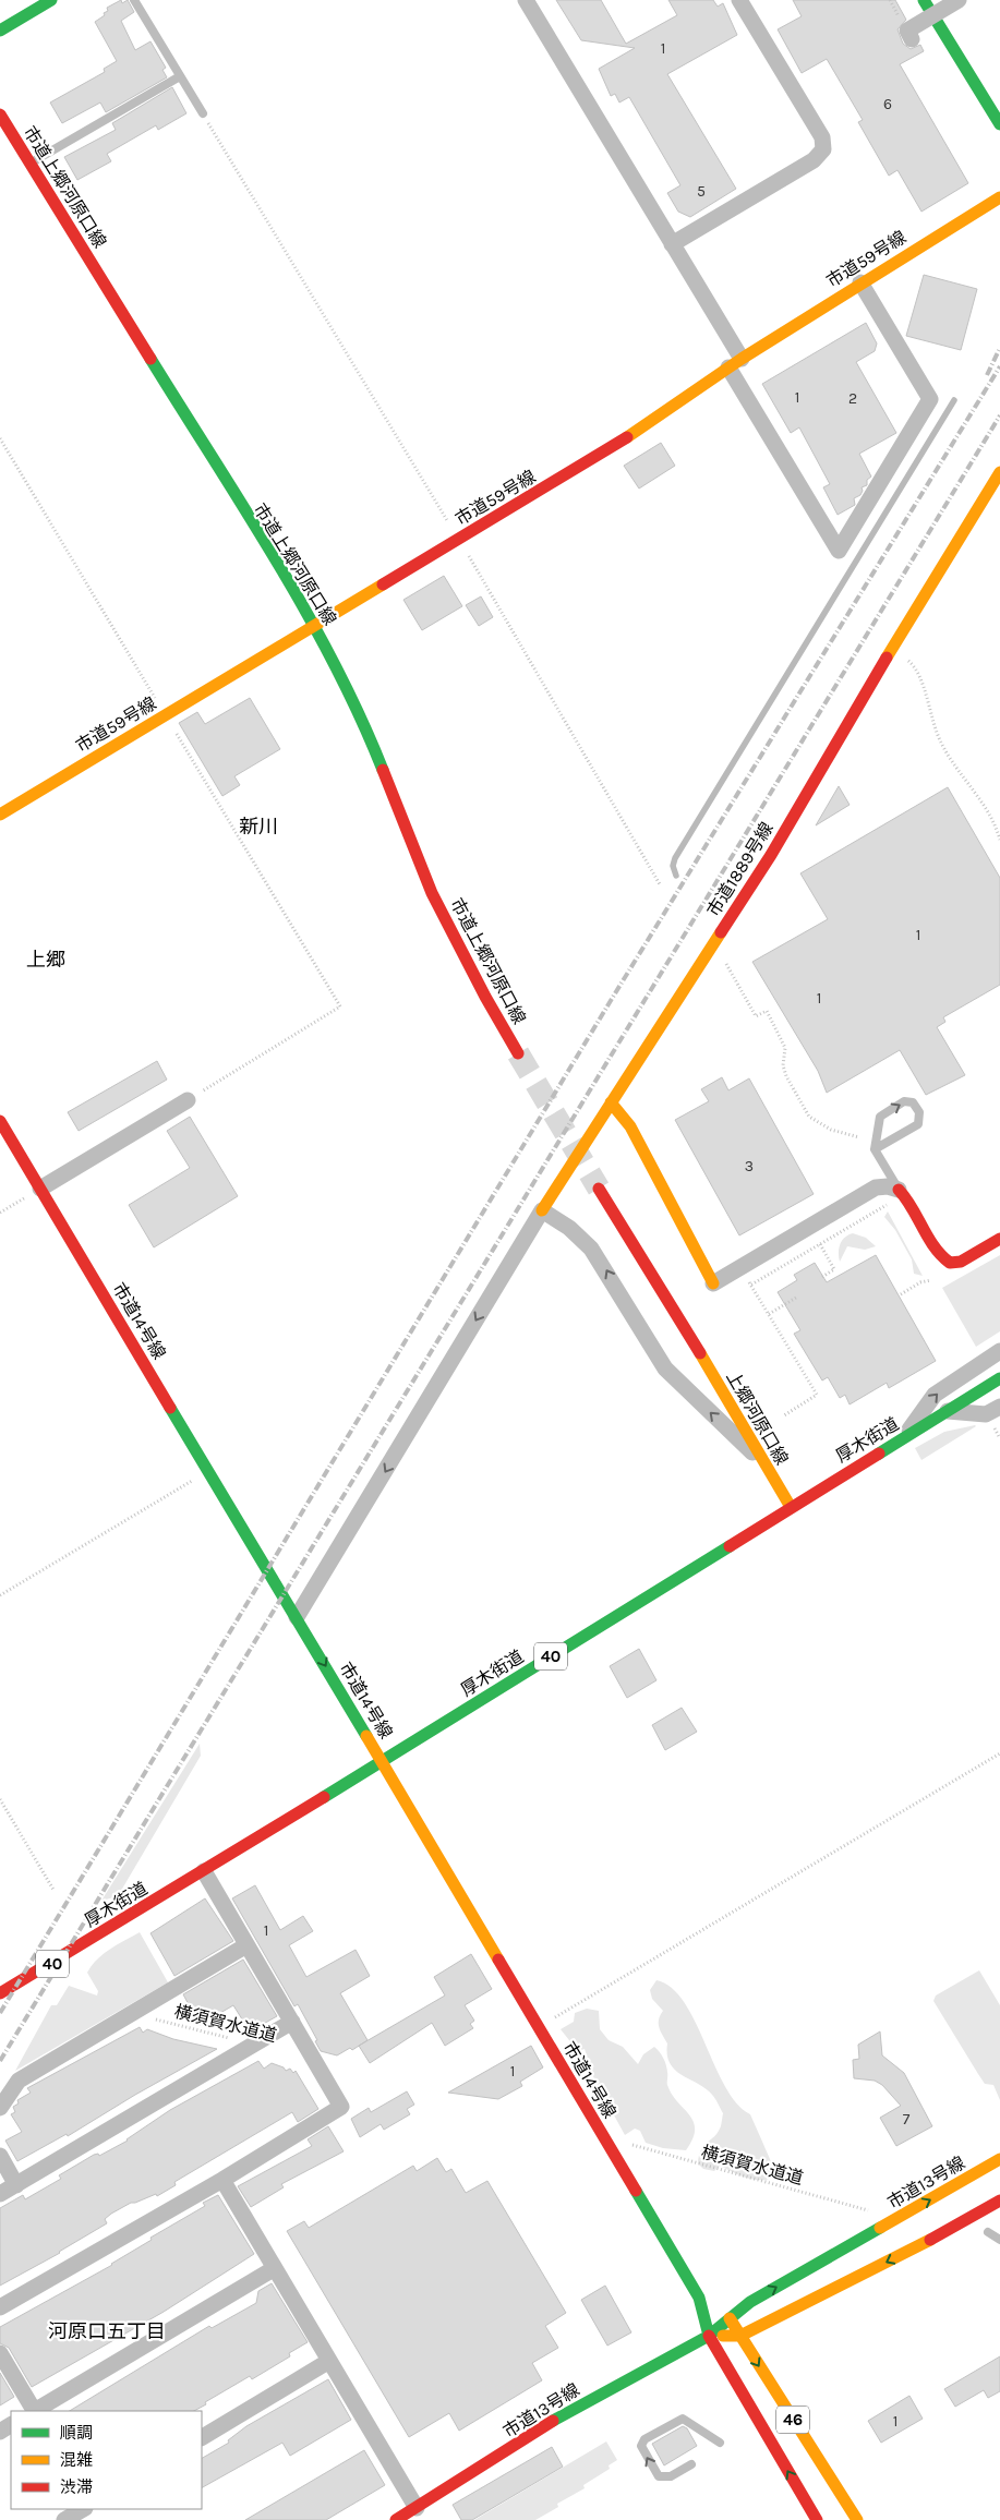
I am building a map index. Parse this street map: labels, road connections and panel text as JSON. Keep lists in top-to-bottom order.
{
  "streets": {
    "street": [
      "市道上郷河原口線",
      "市道59号線",
      "市道1889号線",
      "市道14号線",
      "上郷河原口線",
      "厚木街道",
      "40",
      "市道13号線",
      "46"
    ],
    "path": ["横須賀水道道"]
  },
  "crossings": [
    ["市道上郷河原口線", "市道59号線"],
    ["市道14号線", "厚木街道"],
    ["上郷河原口線", "厚木街道"],
    ["市道13号線", "46"]
  ],
  "districts": ["新川", "上郷", "河原口五丁目"],
  "house_numbers": [
    "1",
    "6",
    "5",
    "1",
    "2",
    "1",
    "1",
    "3",
    "1",
    "1",
    "7",
    "1"
  ],
  "legend": ["順調", "混雑", "渋滞"]
}
